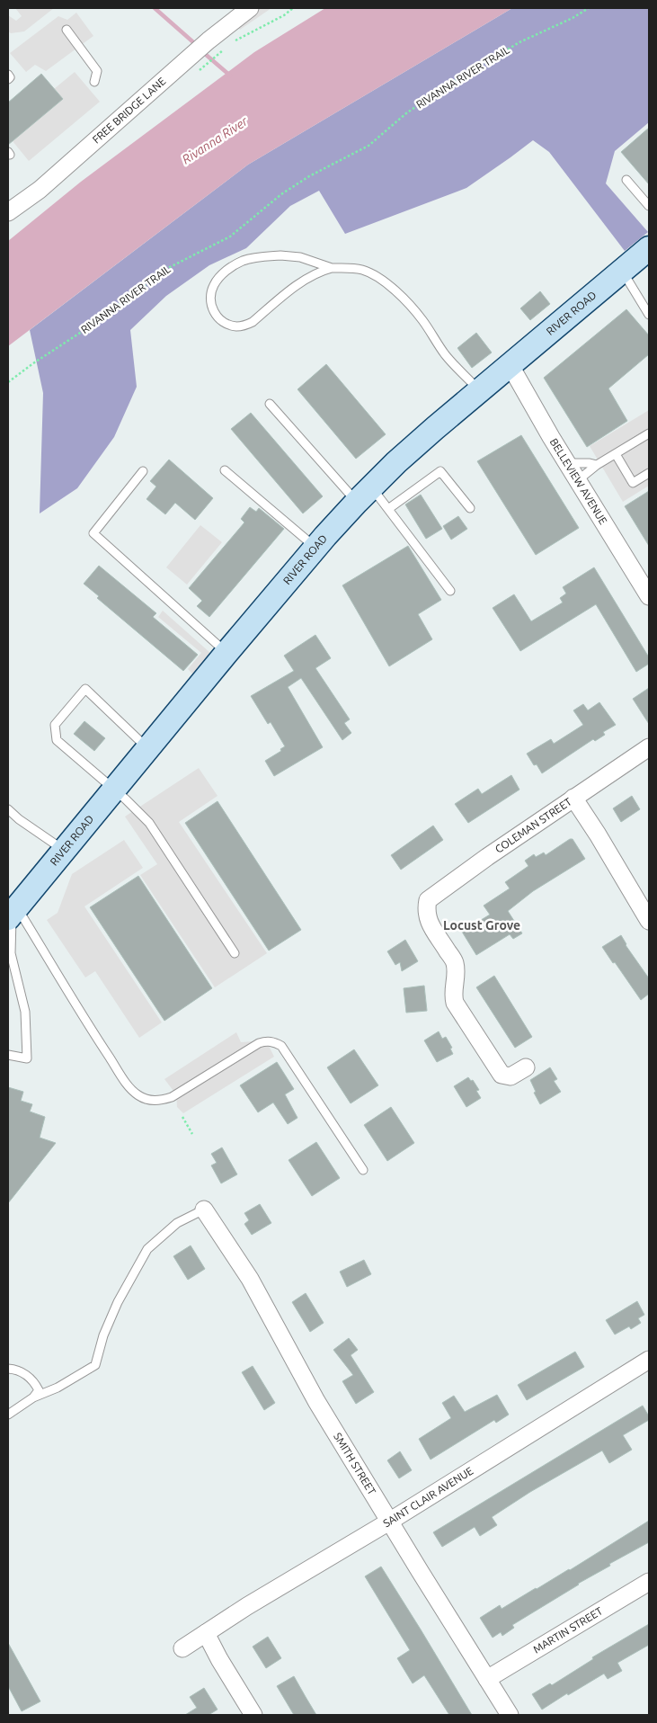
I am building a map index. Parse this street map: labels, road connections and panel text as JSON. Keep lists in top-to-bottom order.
{
  "streets": {
    "street": [
      "FREE BRIDGE LANE",
      "RIVER ROAD",
      "BELLEVIEW AVENUE",
      "COLEMAN STREET",
      "SMITH STREET",
      "SAINT CLAIR AVENUE",
      "MARTIN STREET"
    ],
    "path": ["RIVANNA RIVER TRAIL"]
  },
  "crossings": [
    ["RIVER ROAD", "BELLEVIEW AVENUE"],
    ["SMITH STREET", "SAINT CLAIR AVENUE"],
    ["SMITH STREET", "MARTIN STREET"]
  ],
  "districts": ["Locust Grove"],
  "water": ["Rivanna River"]
}
